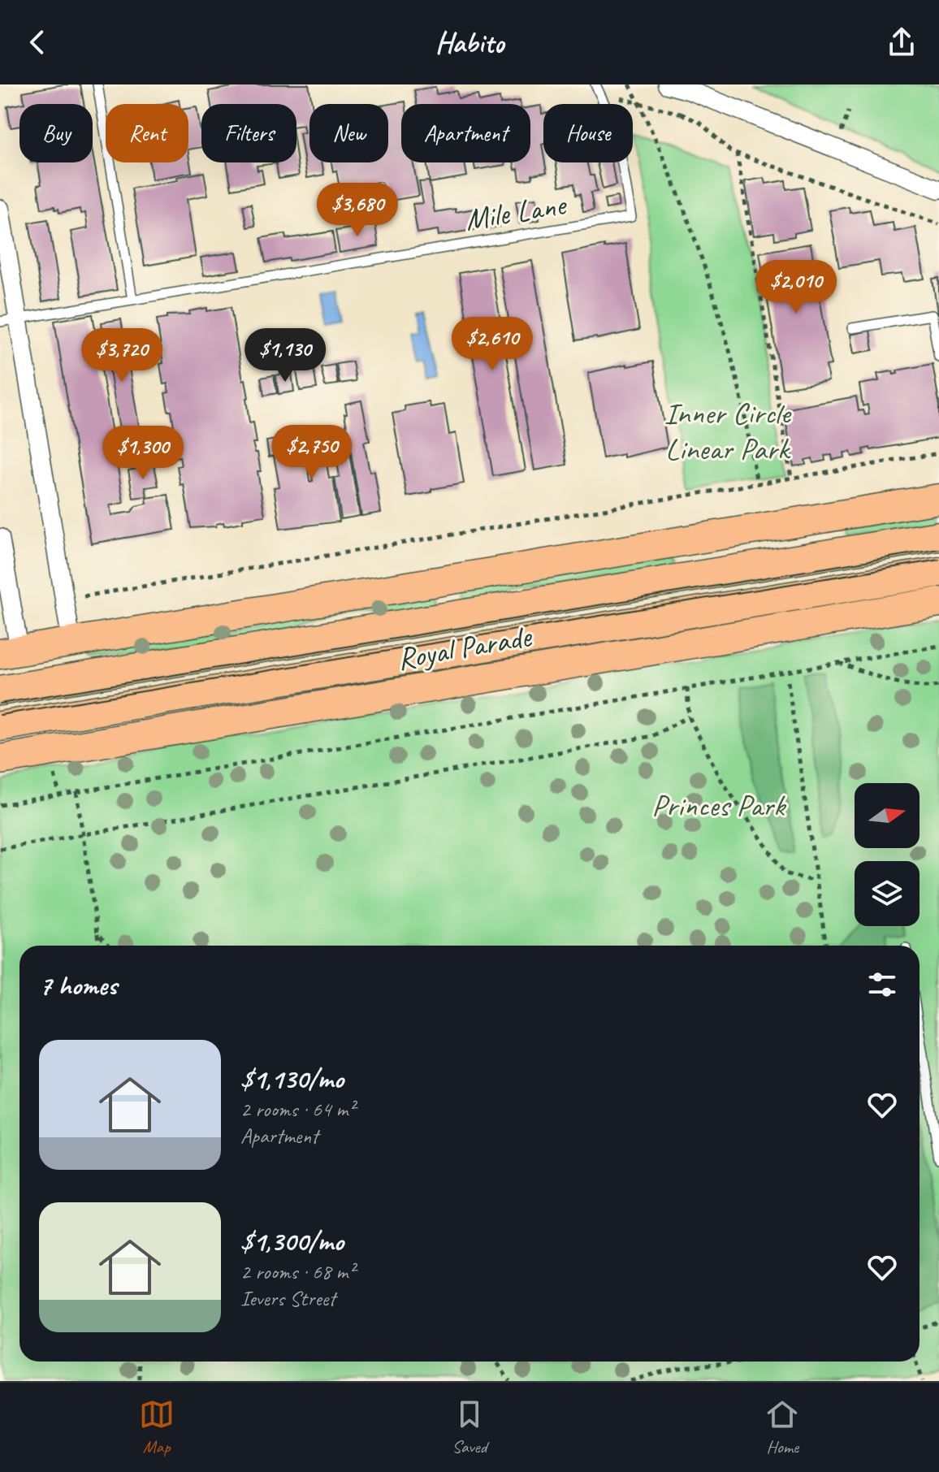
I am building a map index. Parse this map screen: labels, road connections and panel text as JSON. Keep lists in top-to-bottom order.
{
  "streets": {
    "highway": ["Royal Parade"],
    "lane": ["Mile Lane"]
  },
  "parks": ["Inner Circle Linear Park", "Princes Park"],
  "north": "right",
  "page": {
    "header": "Habito",
    "chip": [
      "Buy",
      "Rent",
      "Filters",
      "New",
      "Apartment",
      "House"
    ],
    "price": [
      "$3,680",
      "$2,010",
      "$2,610",
      "$3,720",
      "$1,130",
      "$2,750",
      "$1,300"
    ],
    "heading": "7 homes",
    "list": [
      {
        "name": "$1,130/mo",
        "note": "2 rooms · 64 m² · Apartment"
      },
      {
        "name": "$1,300/mo",
        "note": "2 rooms · 68 m² · Ievers Street"
      }
    ],
    "tabs": ["Map", "Saved", "Home"]
  }
}
